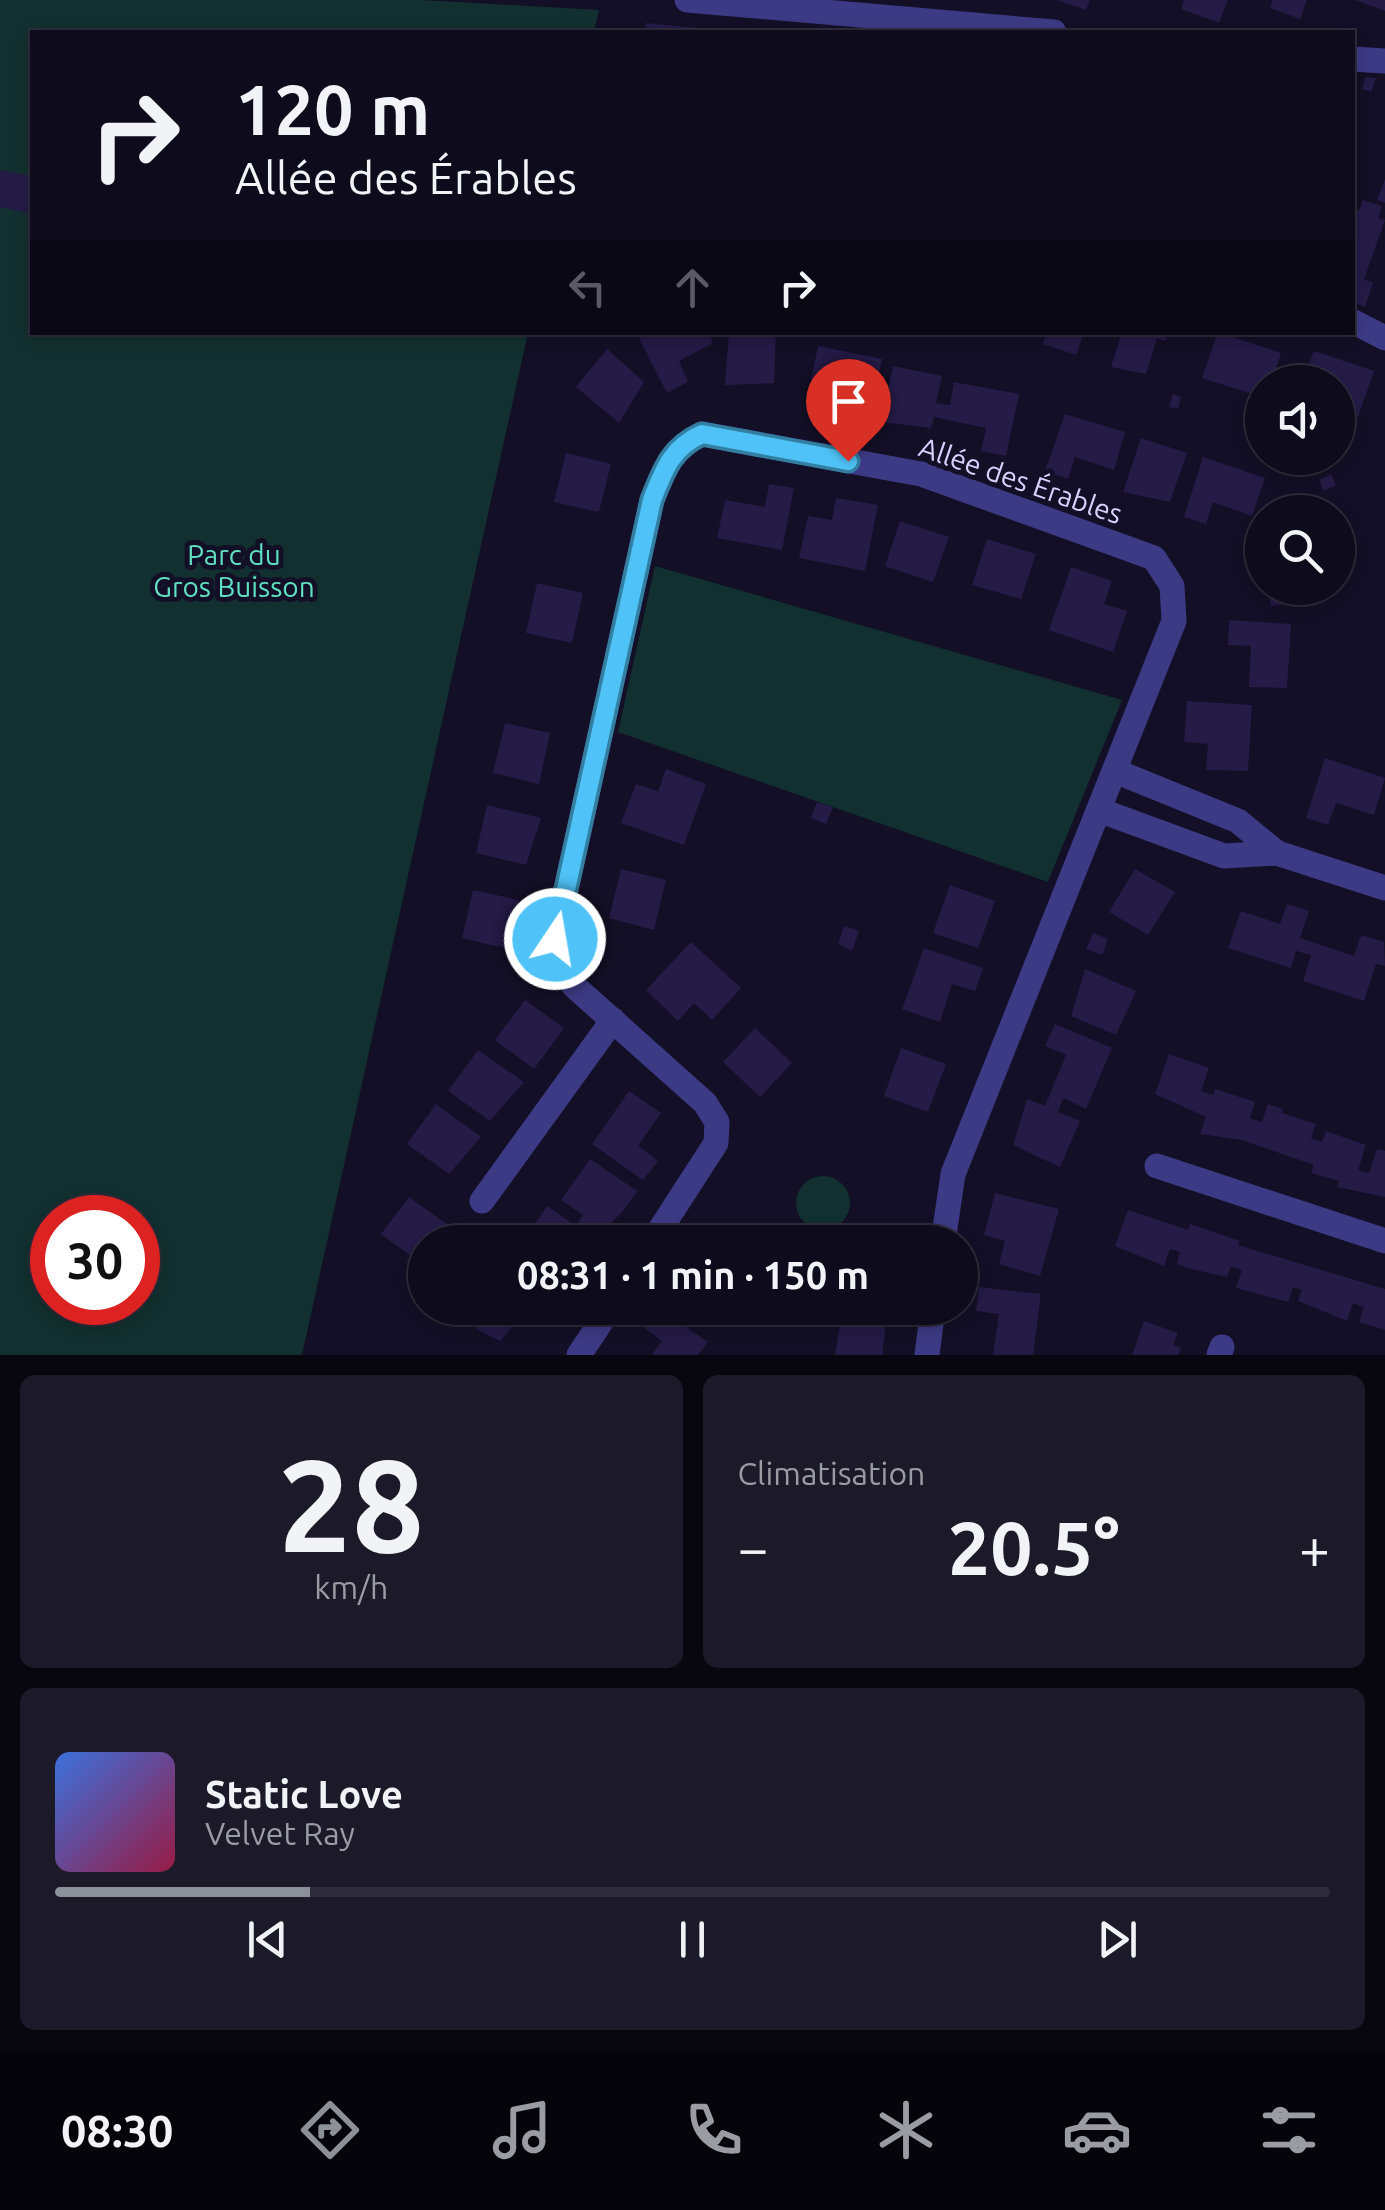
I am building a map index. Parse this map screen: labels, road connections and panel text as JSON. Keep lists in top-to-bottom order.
{
  "streets": {
    "street": ["Allée des Érables"]
  },
  "parks": ["Parc du Gros Buisson"],
  "page": {
    "turn": ["120 m", "Allée des Érables"],
    "limit": "30",
    "trip": "08:31 · 1 min · 150 m",
    "tile": [
      ["28", "km/h"],
      "Climatisation"
    ],
    "heat": ["−", "20.5°", "+"],
    "song": ["Static Love", "Velvet Ray"],
    "tabs": "08:30"
  }
}
